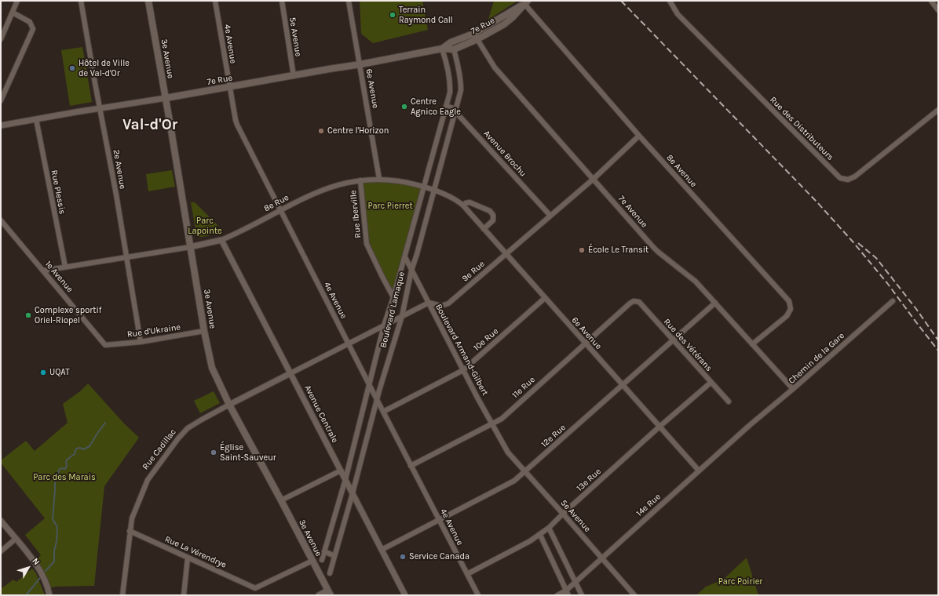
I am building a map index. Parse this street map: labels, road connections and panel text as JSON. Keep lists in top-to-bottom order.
{
  "streets": {
    "main road": ["7e Rue", "3e Avenue"],
    "street": [
      "5e Avenue",
      "4e Avenue",
      "6e Avenue",
      "Rue des Distributeurs",
      "Avenue Brochu",
      "2e Avenue",
      "8e Avenue",
      "Rue Plessis",
      "8e Rue",
      "7e Avenue",
      "Rue Iberville",
      "9e Rue",
      "1e Avenue",
      "Boulevard Lamaque",
      "Rue d'Ukraine",
      "10e Rue",
      "Rue des Vétérans",
      "Boulevard Armand-Gilbert",
      "Chemin de la Gare",
      "11e Rue",
      "Avenue Centrale",
      "12e Rue",
      "Rue Cadillac",
      "13e Rue",
      "14e Rue",
      "Rue La Vérendrye"
    ]
  },
  "crossings": [
    ["7e Rue", "5e Avenue"],
    ["7e Rue", "4e Avenue"],
    ["7e Rue", "3e Avenue"],
    ["7e Rue", "6e Avenue"],
    ["7e Rue", "2e Avenue"],
    ["7e Rue", "8e Avenue"],
    ["7e Rue", "Rue Plessis"],
    ["7e Rue", "7e Avenue"],
    ["7e Rue", "Boulevard Lamaque"],
    ["5e Avenue", "Boulevard Armand-Gilbert"],
    ["5e Avenue", "12e Rue"],
    ["5e Avenue", "13e Rue"],
    ["5e Avenue", "14e Rue"],
    ["4e Avenue", "8e Rue"],
    ["4e Avenue", "Boulevard Lamaque"],
    ["4e Avenue", "10e Rue"],
    ["4e Avenue", "11e Rue"],
    ["4e Avenue", "12e Rue"],
    ["4e Avenue", "13e Rue"],
    ["3e Avenue", "8e Rue"],
    ["3e Avenue", "Rue d'Ukraine"],
    ["3e Avenue", "Rue Cadillac"],
    ["3e Avenue", "Rue La Vérendrye"],
    ["6e Avenue", "8e Rue"],
    ["6e Avenue", "9e Rue"],
    ["6e Avenue", "10e Rue"],
    ["6e Avenue", "11e Rue"],
    ["6e Avenue", "12e Rue"],
    ["6e Avenue", "13e Rue"],
    ["6e Avenue", "14e Rue"],
    ["Avenue Brochu", "9e Rue"],
    ["Avenue Brochu", "Boulevard Lamaque"],
    ["2e Avenue", "8e Rue"],
    ["2e Avenue", "Rue d'Ukraine"],
    ["8e Avenue", "7e Avenue"],
    ["8e Avenue", "9e Rue"],
    ["Rue Plessis", "8e Rue"],
    ["8e Rue", "Rue Iberville"],
    ["8e Rue", "1e Avenue"],
    ["8e Rue", "Boulevard Lamaque"],
    ["8e Rue", "Avenue Centrale"],
    ["7e Avenue", "9e Rue"],
    ["7e Avenue", "Chemin de la Gare"],
    ["7e Avenue", "12e Rue"],
    ["Rue Iberville", "Boulevard Lamaque"],
    ["9e Rue", "Boulevard Armand-Gilbert"],
    ["1e Avenue", "Rue d'Ukraine"],
    ["Boulevard Lamaque", "Boulevard Armand-Gilbert"],
    ["Boulevard Lamaque", "Avenue Centrale"],
    ["10e Rue", "Boulevard Armand-Gilbert"],
    ["Rue des Vétérans", "11e Rue"],
    ["Rue des Vétérans", "12e Rue"],
    ["Rue des Vétérans", "13e Rue"],
    ["Boulevard Armand-Gilbert", "11e Rue"],
    ["Chemin de la Gare", "14e Rue"],
    ["Avenue Centrale", "12e Rue"],
    ["Avenue Centrale", "Rue Cadillac"],
    ["Rue Cadillac", "Rue La Vérendrye"]
  ],
  "districts": ["Val-d'Or"],
  "parks": [
    "Parc Pierret",
    "Parc Lapointe",
    "Parc des Marais",
    "Parc Poirier"
  ],
  "places": [
    "Terrain Raymond Call",
    "Hôtel de Ville de Val-d'Or",
    "Centre Agnico Eagle",
    "Centre l'Horizon",
    "École Le Transit",
    "Complexe sportif Oriel-Riopel",
    "UQAT",
    "Église Saint-Sauveur",
    "Service Canada"
  ],
  "north": "top right"
}
